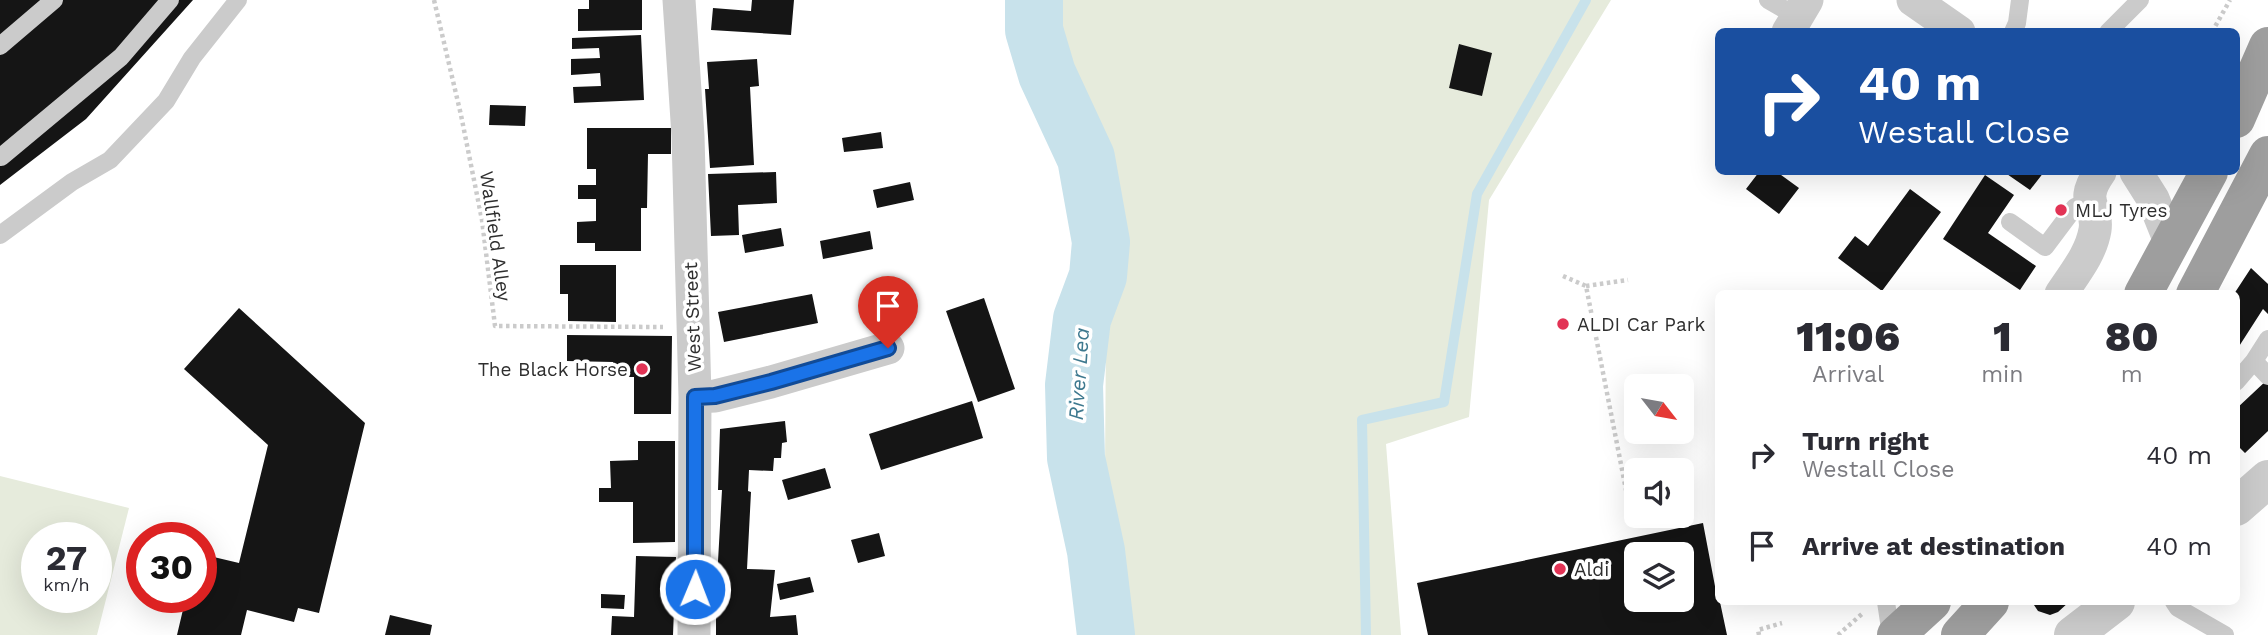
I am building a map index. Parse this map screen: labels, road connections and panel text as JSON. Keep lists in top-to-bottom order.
{
  "streets": {
    "street": ["West Street"],
    "path": ["Wallfield Alley"]
  },
  "crossings": [
    ["Wallfield Alley", "West Street"]
  ],
  "water": ["River Lea"],
  "places": [
    "MLJ Tyres",
    "ALDI Car Park",
    "The Black Horse",
    "Aldi"
  ],
  "north": "bottom right",
  "page": {
    "turn": ["40 m", "Westall Close"],
    "eta": [
      "11:06",
      "Arrival",
      "1",
      "min",
      "80",
      "m"
    ],
    "list": [
      {
        "name": "Turn right",
        "note": "Westall Close",
        "value": "40 m"
      },
      {
        "name": "Arrive at destination",
        "value": "40 m"
      }
    ],
    "speed": "27 km/h",
    "limit": "30"
  }
}
